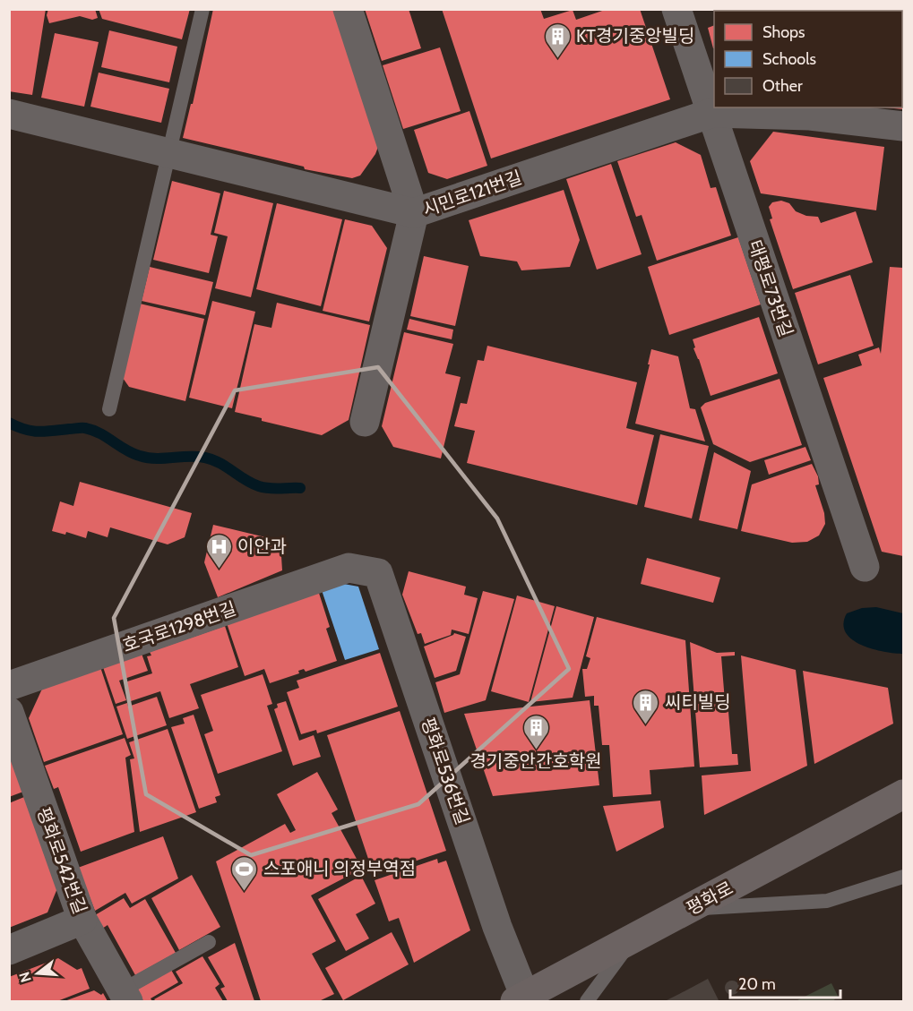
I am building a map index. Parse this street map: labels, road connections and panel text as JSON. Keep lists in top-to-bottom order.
{
  "streets": {
    "main road": ["평화로"],
    "street": [
      "시민로121번길",
      "태평로73번길",
      "호국로1298번길",
      "평화로536번길",
      "평화로542번길"
    ]
  },
  "crossings": [
    ["시민로121번길", "태평로73번길"],
    ["호국로1298번길", "평화로536번길"],
    ["평화로536번길", "평화로"]
  ],
  "places": {
    "building": ["KT경기중앙빌딩", "씨티빌딩", "경기중안간호학원"],
    "hospital": ["이안과"],
    "sports": ["스포애니 의정부역점"]
  },
  "legend": ["Shops", "Schools", "Other"],
  "scale_bar": "20 m",
  "north": "left"
}
